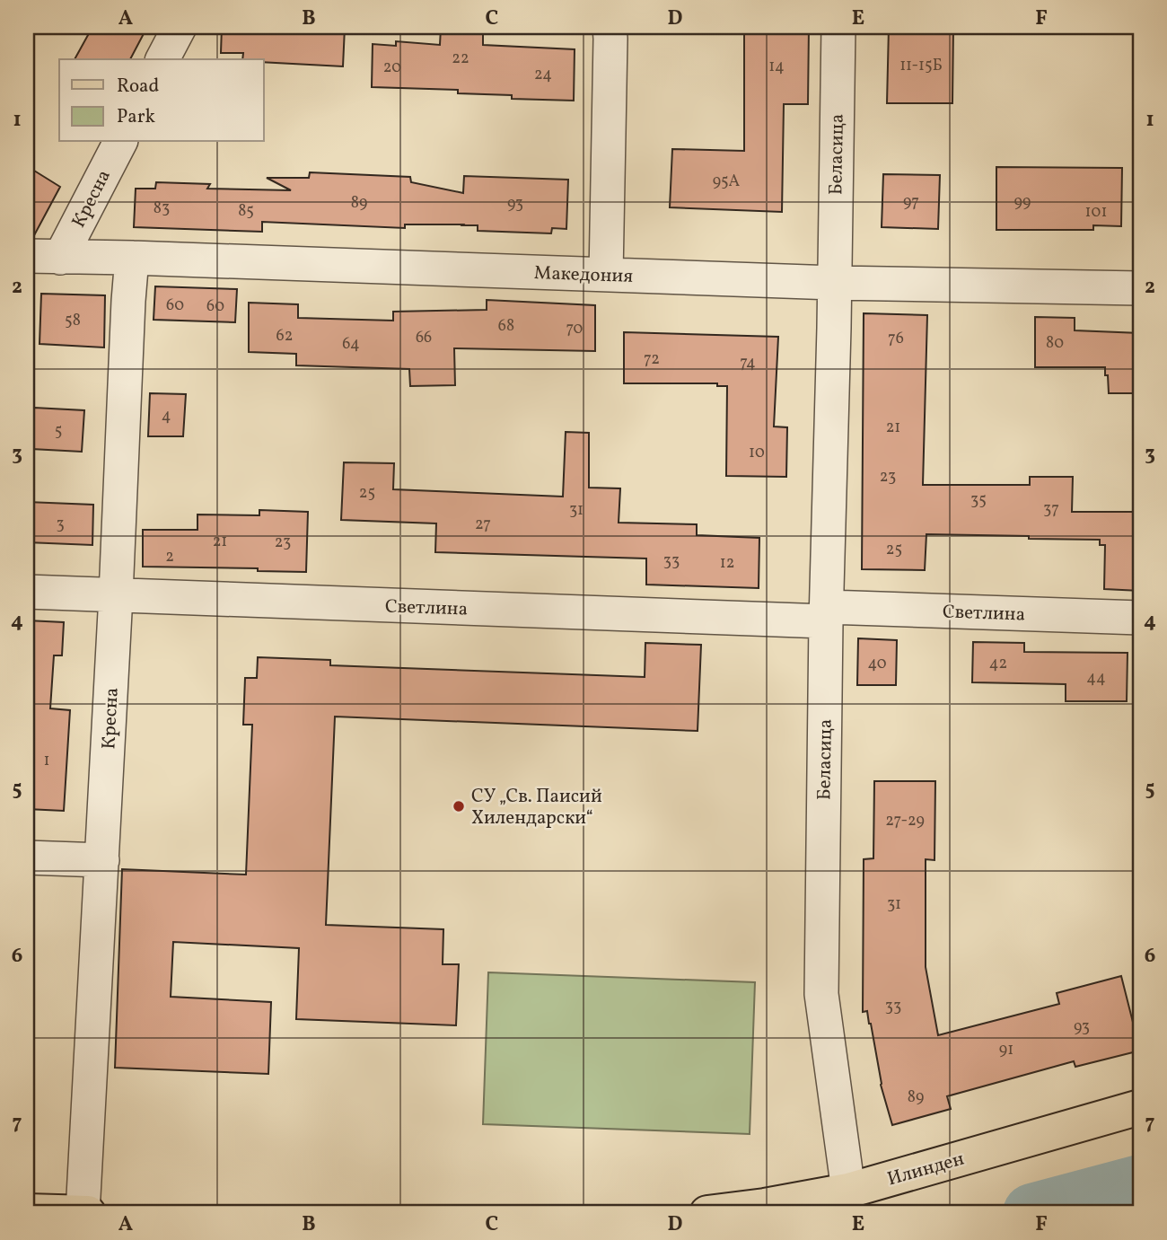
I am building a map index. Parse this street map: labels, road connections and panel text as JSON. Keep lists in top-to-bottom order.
{
  "streets": {
    "main road": ["Илинден"],
    "street": [
      "Беласица",
      "Кресна",
      "Македония",
      "Светлина"
    ]
  },
  "crossings": [
    ["Беласица", "Македония"],
    ["Беласица", "Светлина"],
    ["Беласица", "Илинден"],
    ["Кресна", "Македония"],
    ["Кресна", "Светлина"]
  ],
  "places": ["СУ „Св. Паисий Хилендарски“"],
  "house_numbers": [
    "22",
    "11-15Б",
    "14",
    "20",
    "24",
    "95А",
    "97",
    "99",
    "89",
    "93",
    "83",
    "85",
    "101",
    "60",
    "60",
    "58",
    "68",
    "70",
    "62",
    "66",
    "76",
    "80",
    "64",
    "72",
    "74",
    "4",
    "21",
    "5",
    "10",
    "23",
    "25",
    "35",
    "37",
    "31",
    "3",
    "27",
    "21",
    "23",
    "25",
    "2",
    "33",
    "12",
    "40",
    "42",
    "44",
    "1",
    "27-29",
    "31",
    "33",
    "93",
    "91",
    "89"
  ],
  "legend": ["Road", "Park"],
  "grid": {
    "columns": [
      "A",
      "B",
      "C",
      "D",
      "E",
      "F"
    ],
    "rows": [
      "1",
      "2",
      "3",
      "4",
      "5",
      "6",
      "7"
    ]
  }
}
